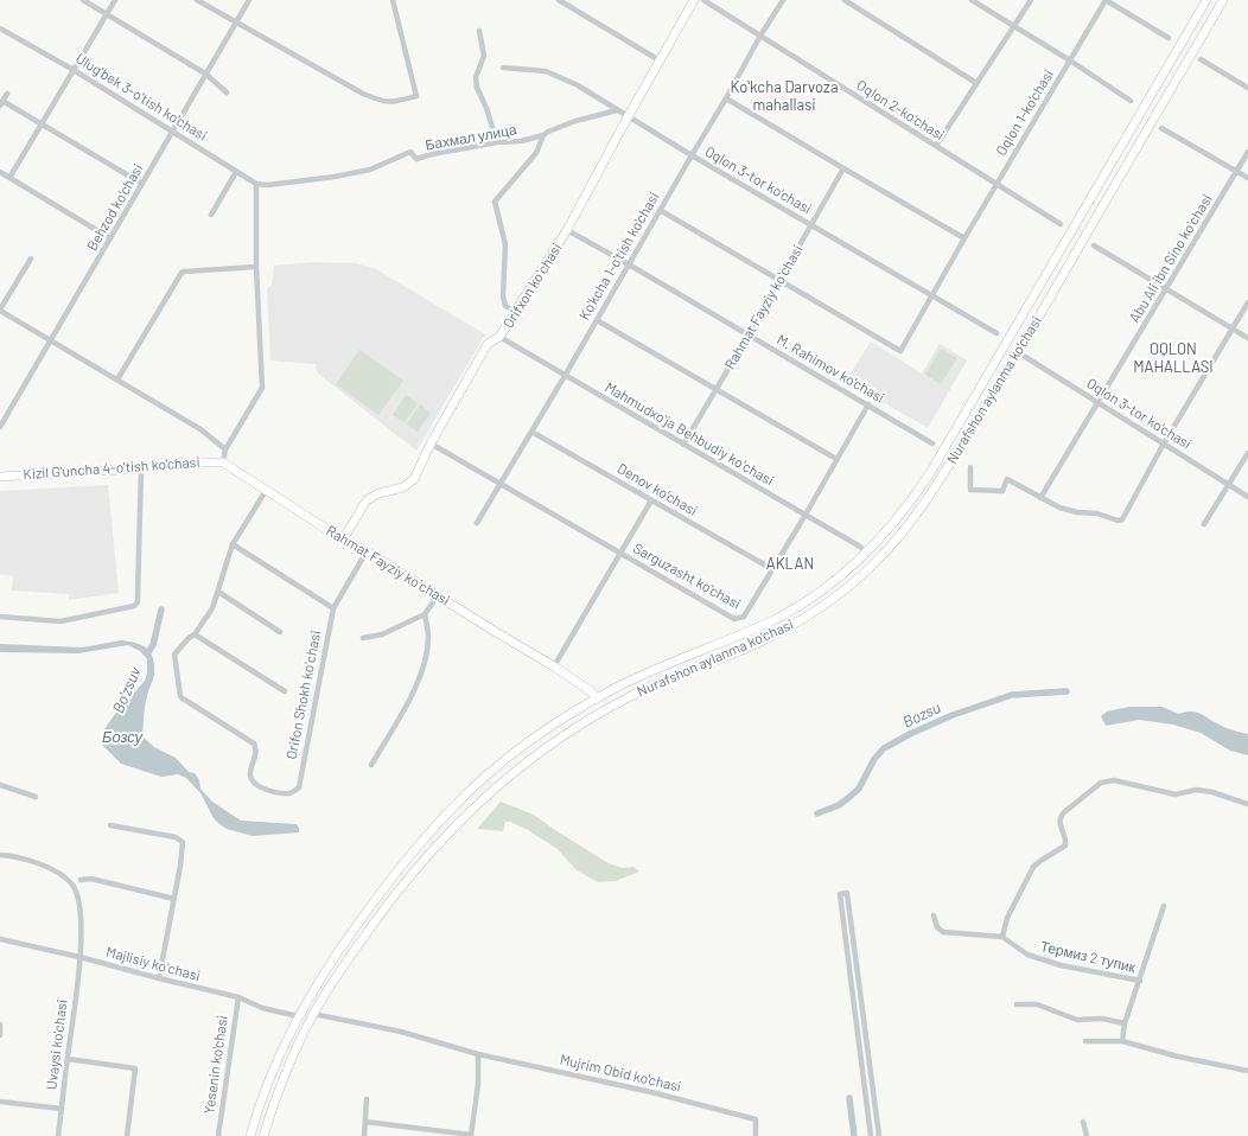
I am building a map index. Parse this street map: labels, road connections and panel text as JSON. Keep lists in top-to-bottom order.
{
  "streets": {
    "main road": [
      "Orifxon koʻchasi",
      "Rahmat Fayziy koʻchasi",
      "Nurafshon aylanma ko'chasi",
      "Kizil G'uncha 4-o'tish ko'chasi"
    ],
    "street": [
      "Ulug'bek 3-o'tish ko'chasi",
      "Oqlon 2-ko‘chasi",
      "Oqlon 1-ko'chasi",
      "Бахмал улица",
      "Oqlon 3-tor ko'chasi",
      "Behzod ko‘chasi",
      "Ko'kcha 1-o'tish ko'chasi",
      "Abu Ali ibn Sino koʻchasi",
      "M. Rahimov ko'chasi",
      "Mahmudxoʻja Behbudiy koʻchasi",
      "Denov ko'chasi",
      "Sarguzasht ko'chasi",
      "Orifon Shokh koʻchasi",
      "Термиз 2 тупик",
      "Majlisiy koʻchasi",
      "Uvaysi ko'chasi",
      "Yesenin ko'chasi",
      "Mujrim Obid ko'chasi"
    ]
  },
  "crossings": [
    ["Ulug'bek 3-o'tish ko'chasi", "Бахмал улица"],
    ["Ulug'bek 3-o'tish ko'chasi", "Behzod ko‘chasi"],
    ["Oqlon 2-ko‘chasi", "Oqlon 1-ko'chasi"],
    ["Oqlon 2-ko‘chasi", "Ko'kcha 1-o'tish ko'chasi"],
    ["Oqlon 1-ko'chasi", "Oqlon 3-tor ko'chasi"],
    ["Oqlon 1-ko'chasi", "Rahmat Fayziy koʻchasi"],
    ["Бахмал улица", "Oqlon 3-tor ko'chasi"],
    ["Oqlon 3-tor ko'chasi", "Ko'kcha 1-o'tish ko'chasi"],
    ["Oqlon 3-tor ko'chasi", "Abu Ali ibn Sino koʻchasi"],
    ["Oqlon 3-tor ko'chasi", "Orifxon koʻchasi"],
    ["Oqlon 3-tor ko'chasi", "Rahmat Fayziy koʻchasi"],
    ["Oqlon 3-tor ko'chasi", "Nurafshon aylanma ko'chasi"],
    ["Ko'kcha 1-o'tish ko'chasi", "M. Rahimov ko'chasi"],
    ["Ko'kcha 1-o'tish ko'chasi", "Mahmudxoʻja Behbudiy koʻchasi"],
    ["Ko'kcha 1-o'tish ko'chasi", "Denov ko'chasi"],
    ["Ko'kcha 1-o'tish ko'chasi", "Sarguzasht ko'chasi"],
    ["Orifxon koʻchasi", "Rahmat Fayziy koʻchasi"],
    ["Orifxon koʻchasi", "M. Rahimov ko'chasi"],
    ["Orifxon koʻchasi", "Mahmudxoʻja Behbudiy koʻchasi"],
    ["Orifxon koʻchasi", "Sarguzasht ko'chasi"],
    ["Rahmat Fayziy koʻchasi", "M. Rahimov ko'chasi"],
    ["Rahmat Fayziy koʻchasi", "Nurafshon aylanma ko'chasi"],
    ["Rahmat Fayziy koʻchasi", "Mahmudxoʻja Behbudiy koʻchasi"],
    ["Rahmat Fayziy koʻchasi", "Kizil G'uncha 4-o'tish ko'chasi"],
    ["Rahmat Fayziy koʻchasi", "Orifon Shokh koʻchasi"],
    ["M. Rahimov ko'chasi", "Sarguzasht ko'chasi"],
    ["Nurafshon aylanma ko'chasi", "Mahmudxoʻja Behbudiy koʻchasi"],
    ["Nurafshon aylanma ko'chasi", "Majlisiy koʻchasi"],
    ["Nurafshon aylanma ko'chasi", "Mujrim Obid ko'chasi"],
    ["Mahmudxoʻja Behbudiy koʻchasi", "Sarguzasht ko'chasi"],
    ["Denov ko'chasi", "Sarguzasht ko'chasi"],
    ["Majlisiy koʻchasi", "Uvaysi ko'chasi"],
    ["Majlisiy koʻchasi", "Yesenin ko'chasi"]
  ],
  "districts": ["Koʻkcha Darvoza mahallasi", "OQLON MAHALLASI", "AKLAN"],
  "water": ["Bo'zsuv", "Bozsu", "Бозсу"]
}
